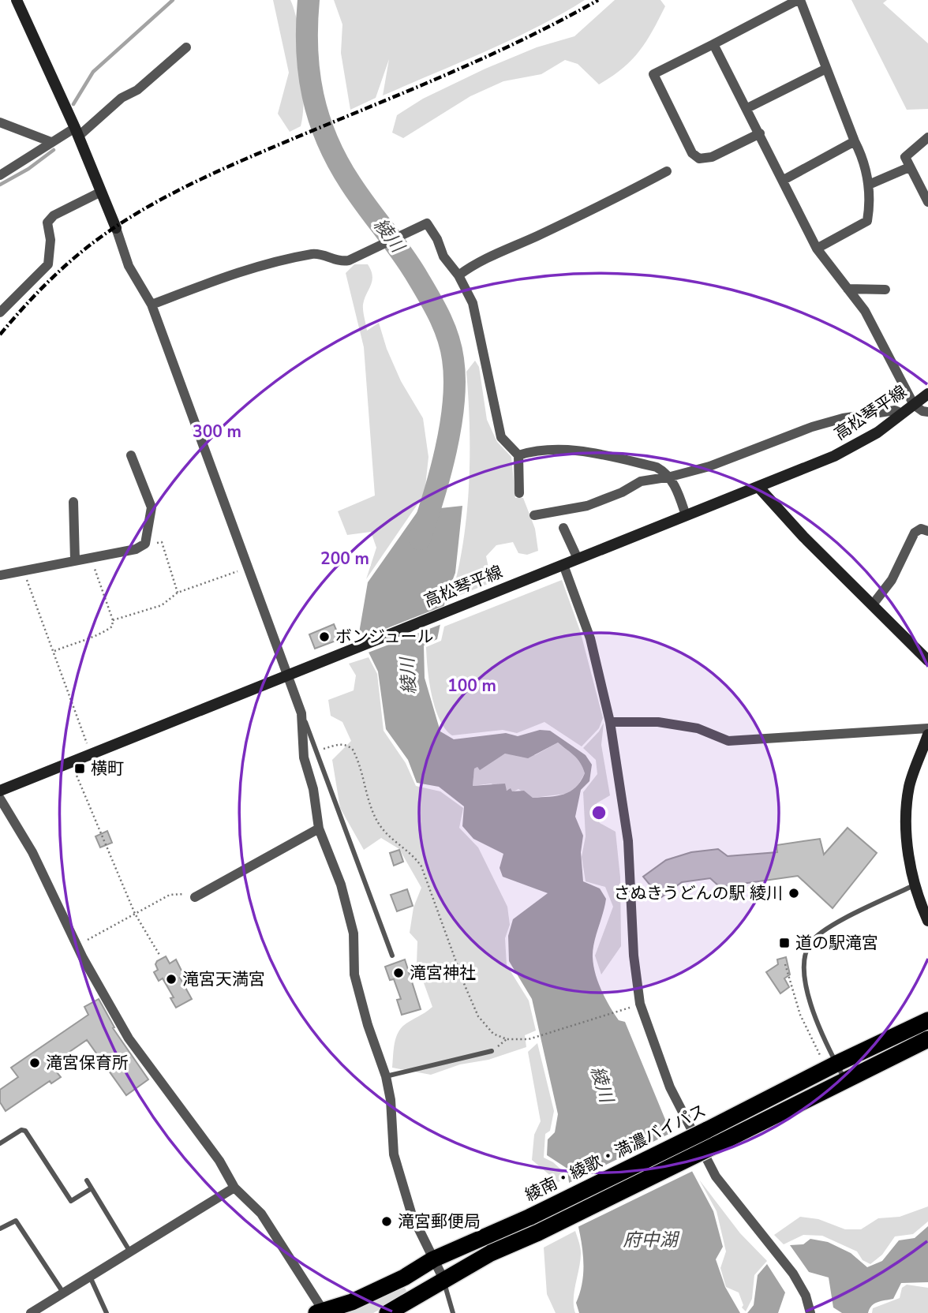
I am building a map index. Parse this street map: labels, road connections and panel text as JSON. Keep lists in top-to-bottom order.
{
  "streets": {
    "highway": ["綾南・綾歌・満濃バイパス"],
    "main road": ["高松琴平線"]
  },
  "water": ["綾川", "府中湖"],
  "places": {
    "other": [
      "ボンジュール",
      "さぬきうどんの駅 綾川",
      "滝宮神社",
      "滝宮天満宮",
      "滝宮保育所",
      "滝宮郵便局"
    ],
    "transit": ["横町", "道の駅滝宮"]
  },
  "rings": ["300 m", "200 m", "100 m"]
}
